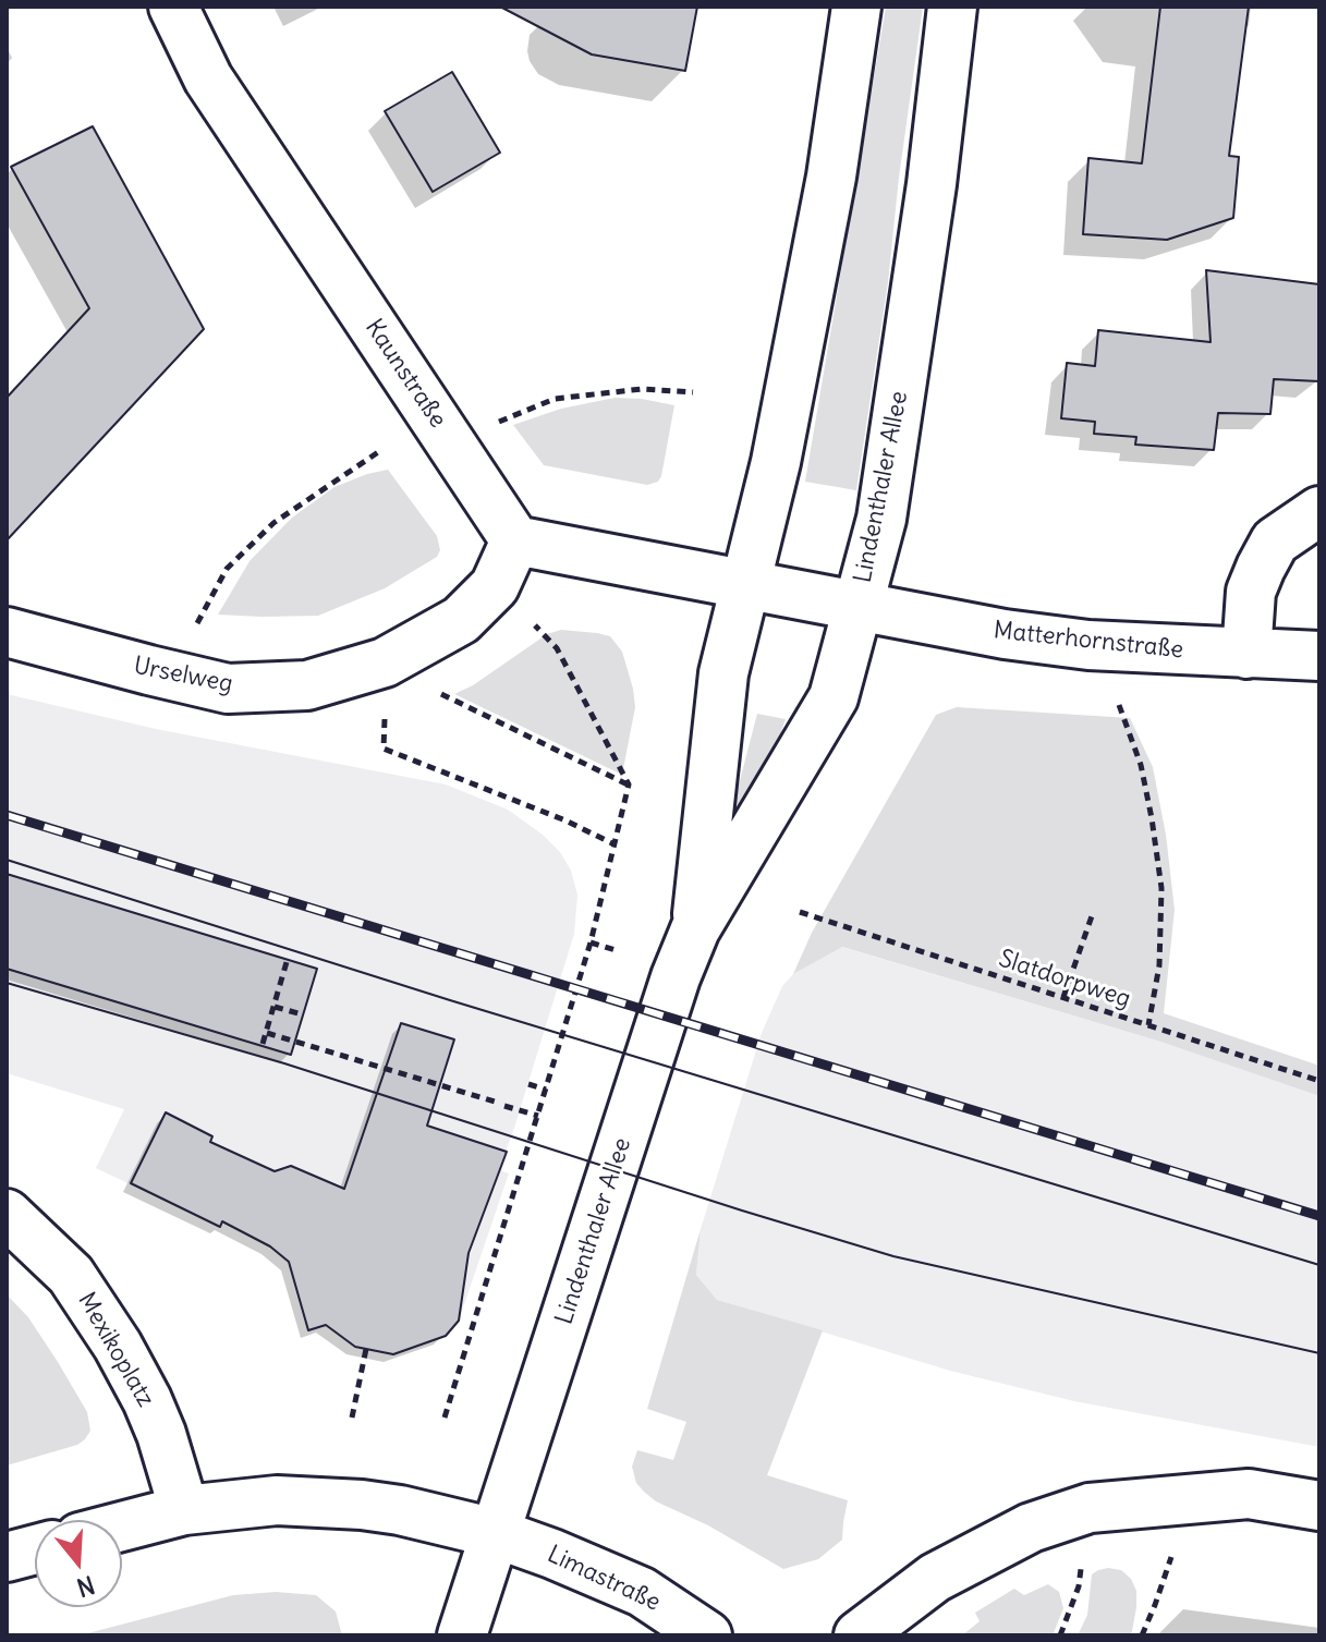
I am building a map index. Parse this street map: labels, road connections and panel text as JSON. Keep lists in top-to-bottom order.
{
  "streets": {
    "street": [
      "Kaunstraße",
      "Lindenthaler Allee",
      "Matterhornstraße",
      "Urselweg",
      "Mexikoplatz",
      "Limastraße"
    ],
    "path": ["Slatdorpweg"]
  },
  "crossings": [
    ["Kaunstraße", "Urselweg"],
    ["Lindenthaler Allee", "Matterhornstraße"],
    ["Lindenthaler Allee", "Limastraße"],
    ["Mexikoplatz", "Limastraße"]
  ],
  "north": "bottom"
}
